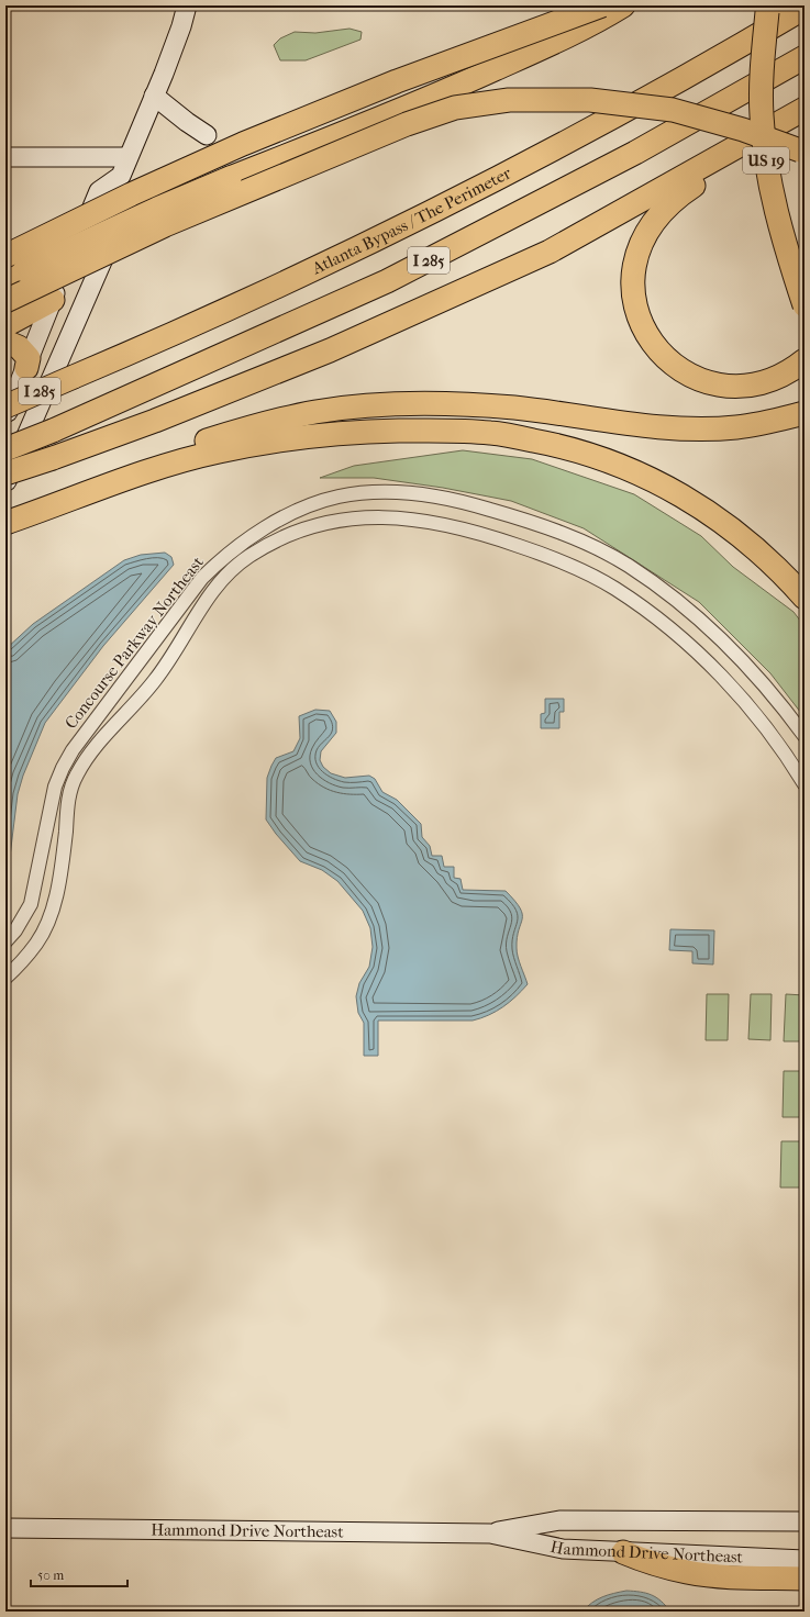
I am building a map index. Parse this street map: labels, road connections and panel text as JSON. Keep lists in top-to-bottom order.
{
  "streets": {
    "highway": ["US 19", "Atlanta Bypass / The Perimeter", "I 285"],
    "main road": ["Hammond Drive Northeast"],
    "street": ["Concourse Parkway Northeast"]
  },
  "scale_bar": "50 m"
}
